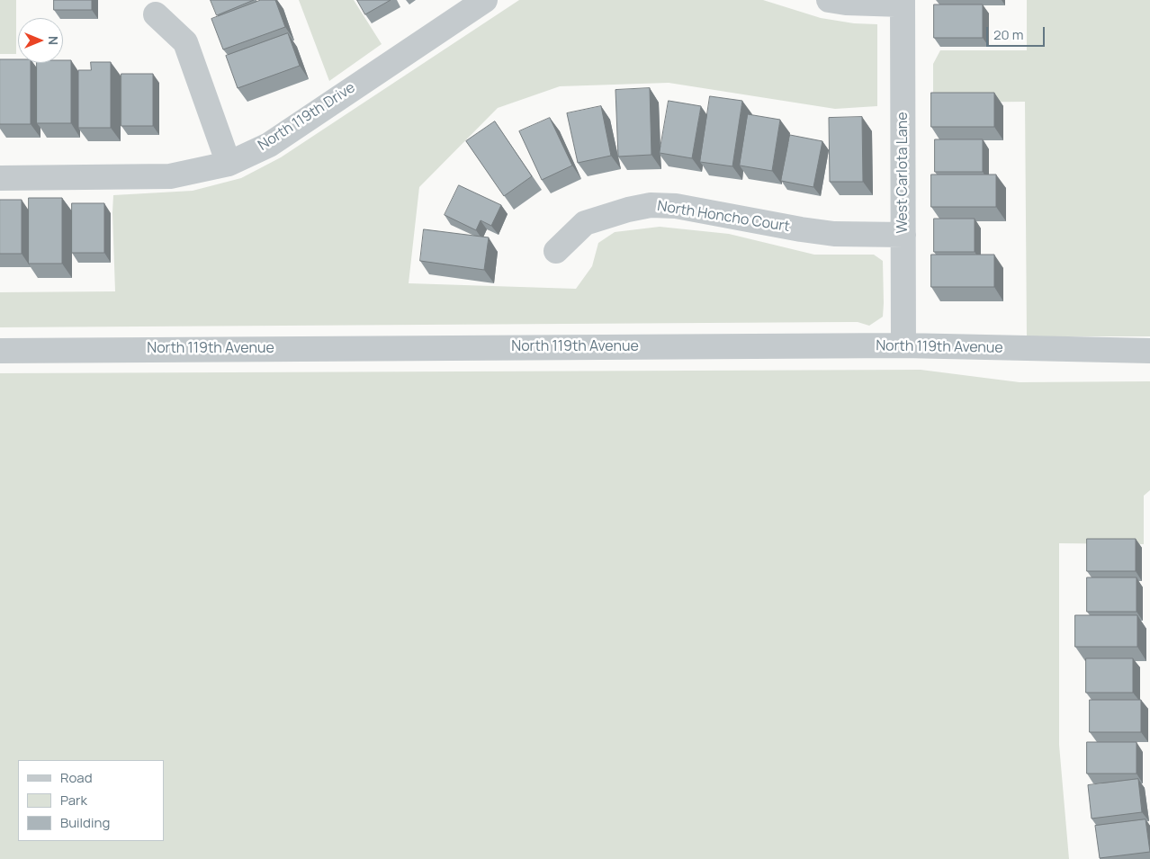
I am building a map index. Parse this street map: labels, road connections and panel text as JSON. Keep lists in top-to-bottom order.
{
  "streets": {
    "street": [
      "North 119th Drive",
      "West Carlota Lane",
      "North Honcho Court",
      "North 119th Avenue"
    ]
  },
  "crossings": [
    ["West Carlota Lane", "North Honcho Court"],
    ["West Carlota Lane", "North 119th Avenue"]
  ],
  "legend": ["Road", "Park", "Building"],
  "scale_bar": "20 m",
  "north": "right"
}
